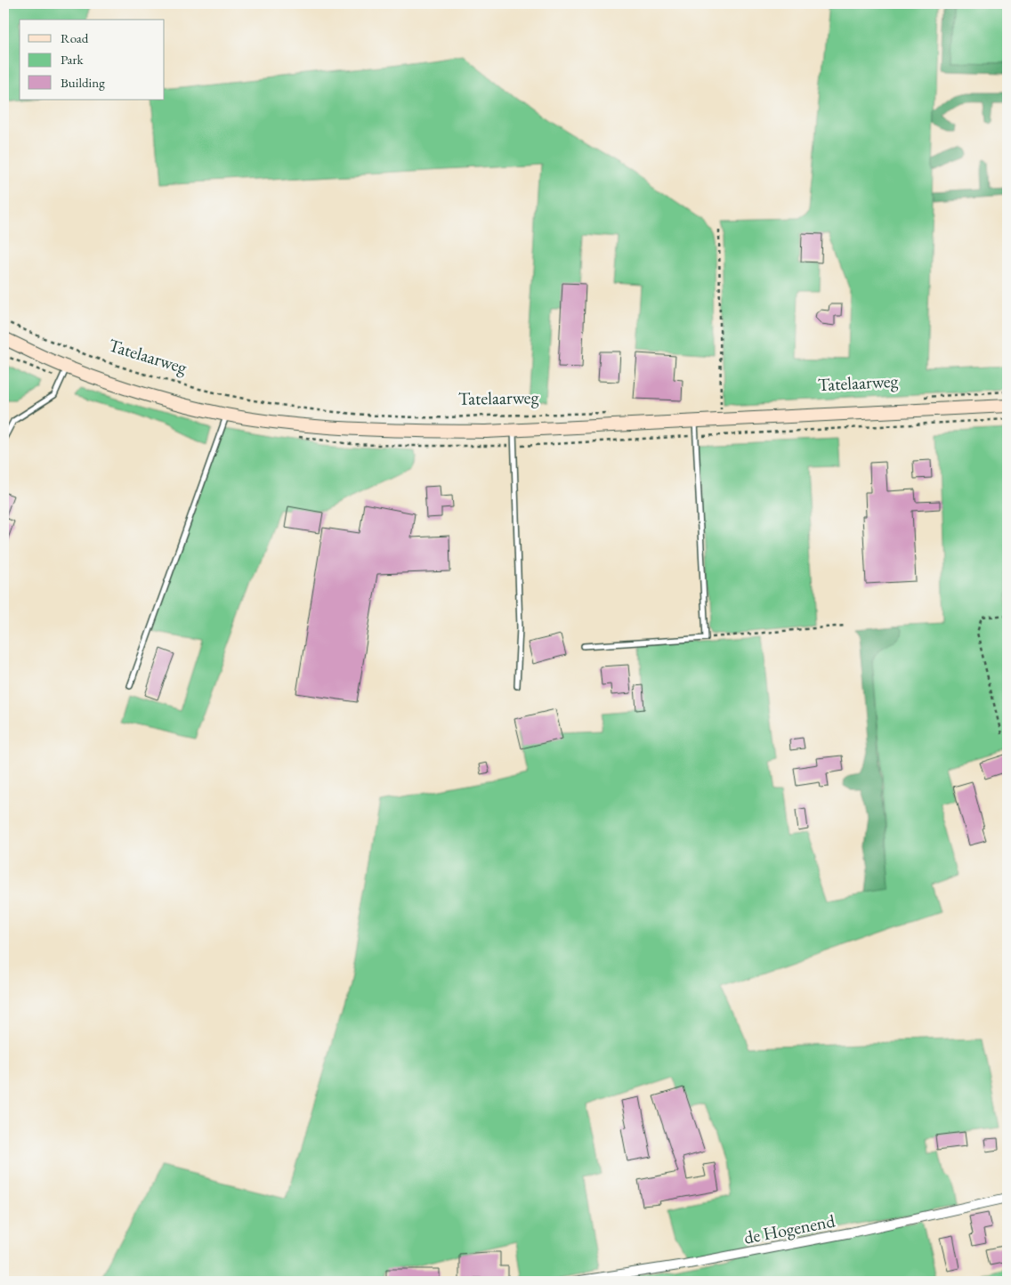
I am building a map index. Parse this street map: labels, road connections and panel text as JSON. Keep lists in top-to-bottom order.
{
  "streets": {
    "main road": ["Tatelaarweg"],
    "street": ["de Hogenend"]
  },
  "legend": ["Road", "Park", "Building"]
}
